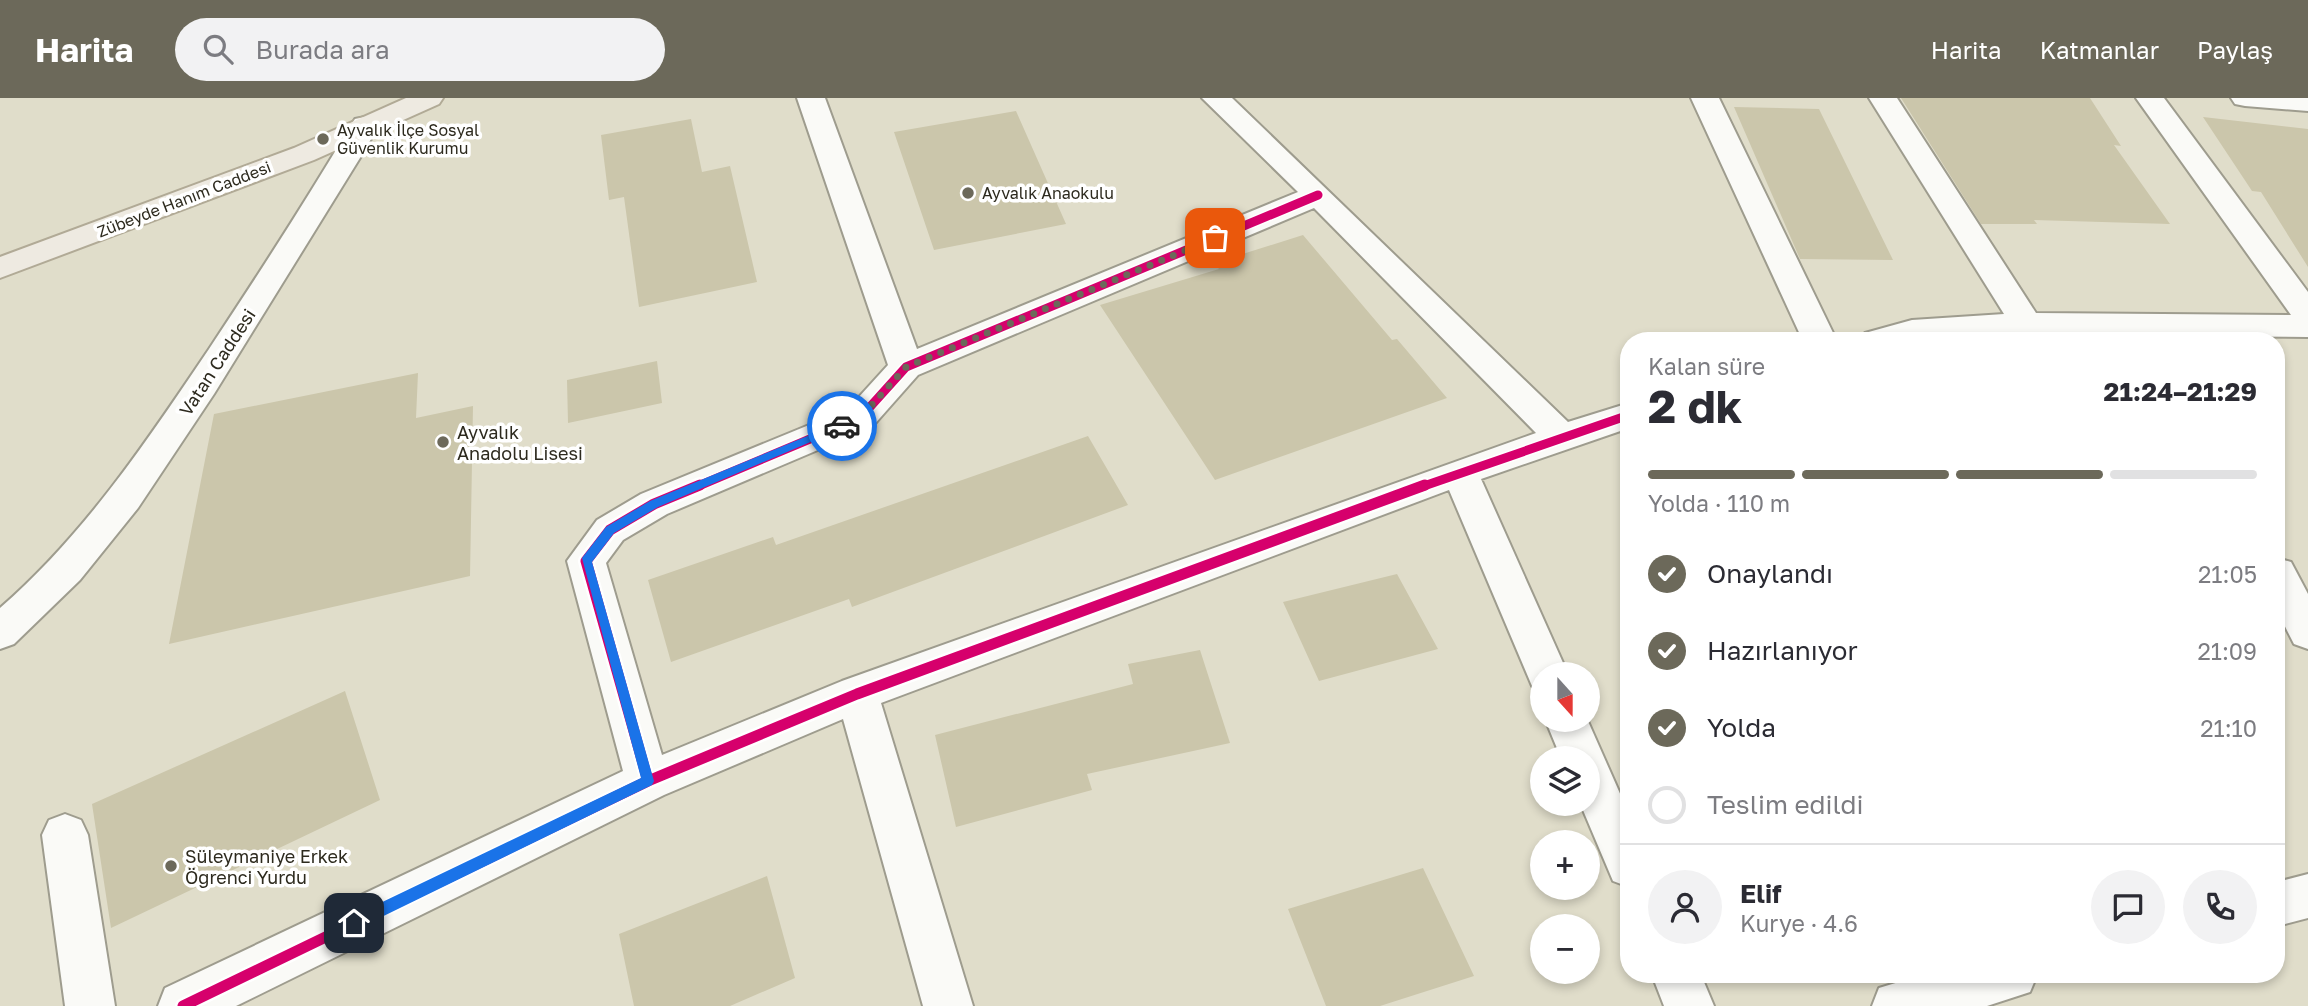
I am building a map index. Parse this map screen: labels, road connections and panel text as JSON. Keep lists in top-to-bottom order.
{
  "streets": {
    "main road": ["Zübeyde Hanım Caddesi"],
    "street": ["Vatan Caddesi"]
  },
  "crossings": [
    ["Zübeyde Hanım Caddesi", "Vatan Caddesi"]
  ],
  "places": [
    "Ayvalık İlçe Sosyal Güvenlik Kurumu",
    "Ayvalık Anaokulu",
    "Ayvalık Anadolu Lisesi",
    "Süleymaniye Erkek Öğrenci Yurdu"
  ],
  "north": "bottom",
  "page": {
    "header": "Harita",
    "search": "Burada ara",
    "nav": ["Harita", "Katmanlar", "Paylaş"],
    "heading": ["2 dk", "Kalan süre", "21:24–21:29"],
    "panel": ["Elif", "Kurye · 4.6"],
    "bar": "Yolda · 110 m",
    "list": [
      ["Onaylandı", "21:05"],
      ["Hazırlanıyor", "21:09"],
      ["Yolda", "21:10"],
      "Teslim edildi"
    ],
    "map_buttons": ["+", "−"]
  }
}
